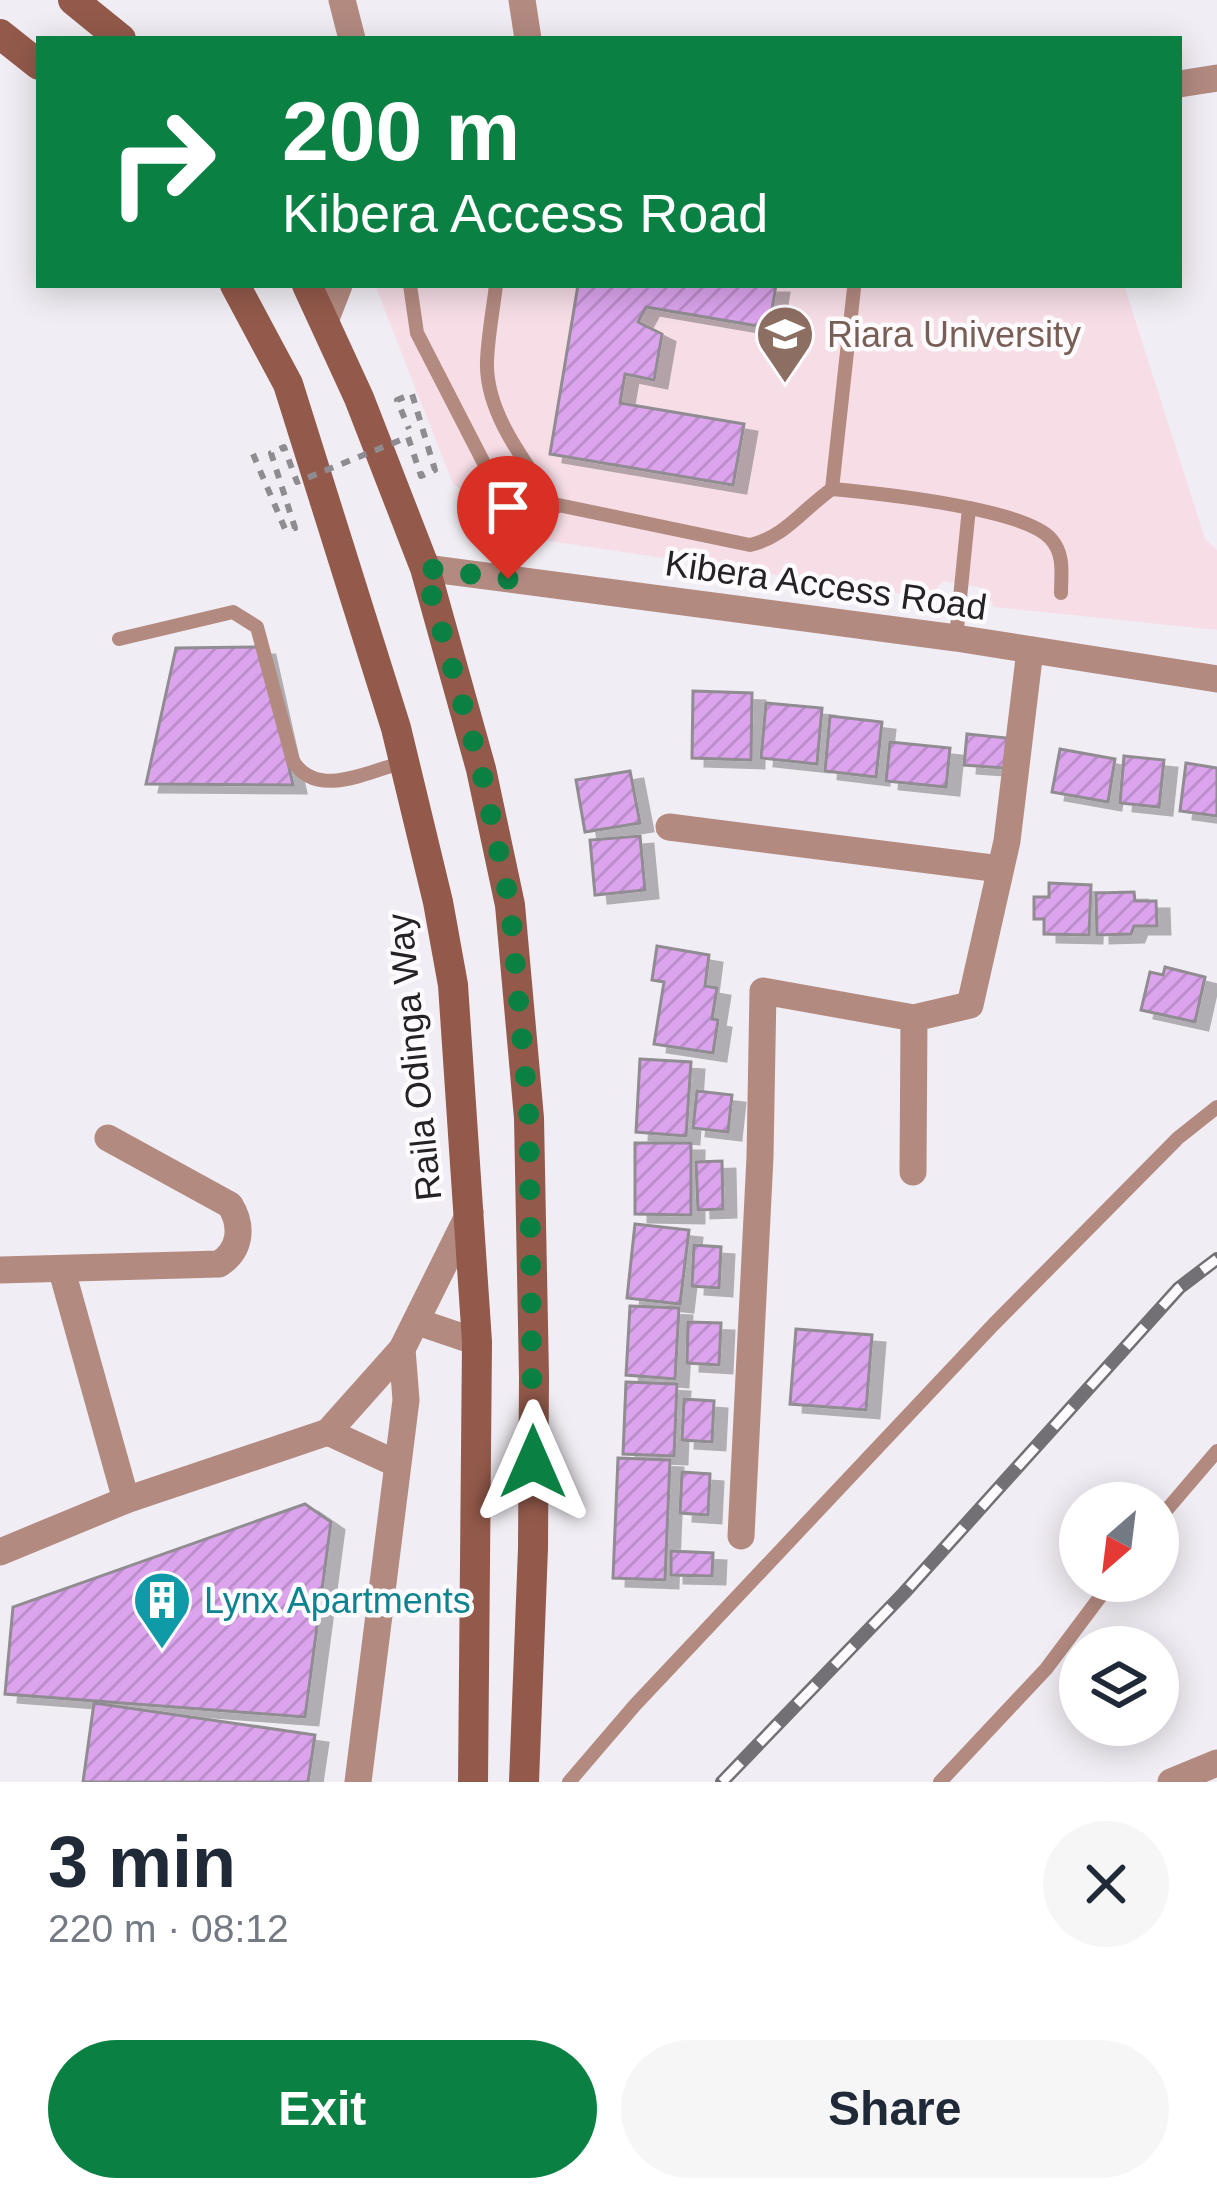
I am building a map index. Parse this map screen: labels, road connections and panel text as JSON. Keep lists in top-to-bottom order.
{
  "streets": {
    "main road": ["Raila Odinga Way"],
    "street": ["Kibera Access Road"]
  },
  "places": {
    "school or university": ["Riara University"],
    "building": ["Lynx Apartments"]
  },
  "north": "bottom left",
  "page": {
    "turn": ["200 m", "Kibera Access Road"],
    "heading": ["3 min", "220 m · 08:12"],
    "buttons": ["Exit", "Share"]
  }
}
